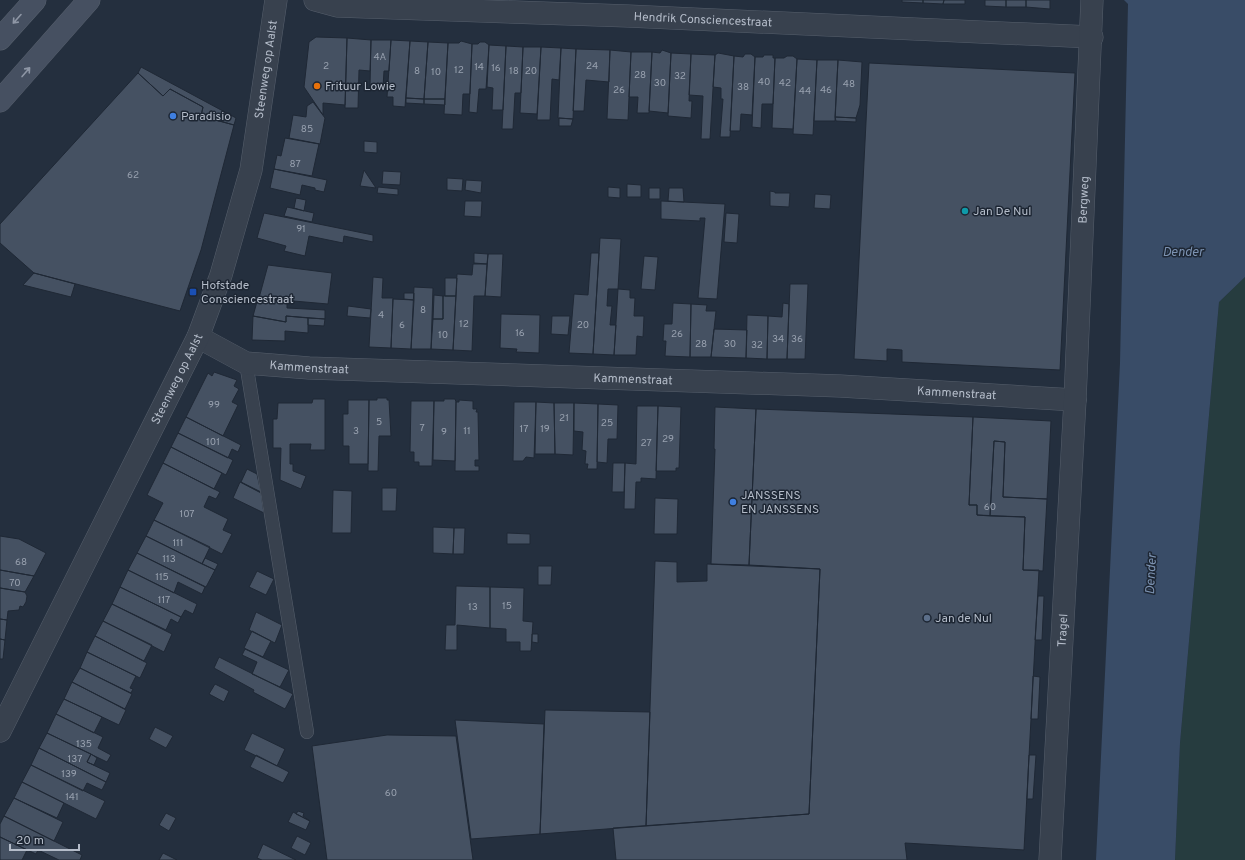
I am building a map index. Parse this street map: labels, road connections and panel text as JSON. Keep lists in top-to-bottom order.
{
  "streets": {
    "street": [
      "Hendrik Consciencestraat",
      "Steenweg op Aalst",
      "Bergweg",
      "Kammenstraat",
      "Tragel"
    ]
  },
  "crossings": [
    ["Hendrik Consciencestraat", "Bergweg"],
    ["Steenweg op Aalst", "Kammenstraat"],
    ["Bergweg", "Kammenstraat"],
    ["Bergweg", "Tragel"],
    ["Kammenstraat", "Tragel"]
  ],
  "water": ["Dender"],
  "places": {
    "other": [
      "Frituur Lowie",
      "Paradisio",
      "Jan De Nul",
      "JANSSENS EN JANSSENS",
      "Jan de Nul"
    ],
    "transit": ["Hofstade Consciencestraat"]
  },
  "house_numbers": [
    "4A",
    "2",
    "24",
    "14",
    "16",
    "12",
    "8",
    "18",
    "20",
    "10",
    "28",
    "32",
    "40",
    "30",
    "42",
    "48",
    "38",
    "26",
    "46",
    "44",
    "85",
    "87",
    "62",
    "91",
    "8",
    "4",
    "12",
    "6",
    "20",
    "16",
    "26",
    "10",
    "34",
    "36",
    "28",
    "30",
    "32",
    "99",
    "21",
    "5",
    "25",
    "7",
    "17",
    "19",
    "3",
    "11",
    "9",
    "29",
    "101",
    "27",
    "60",
    "107",
    "111",
    "113",
    "68",
    "115",
    "70",
    "117",
    "15",
    "13",
    "135",
    "137",
    "139",
    "60",
    "141"
  ],
  "scale_bar": "20 m"
}
